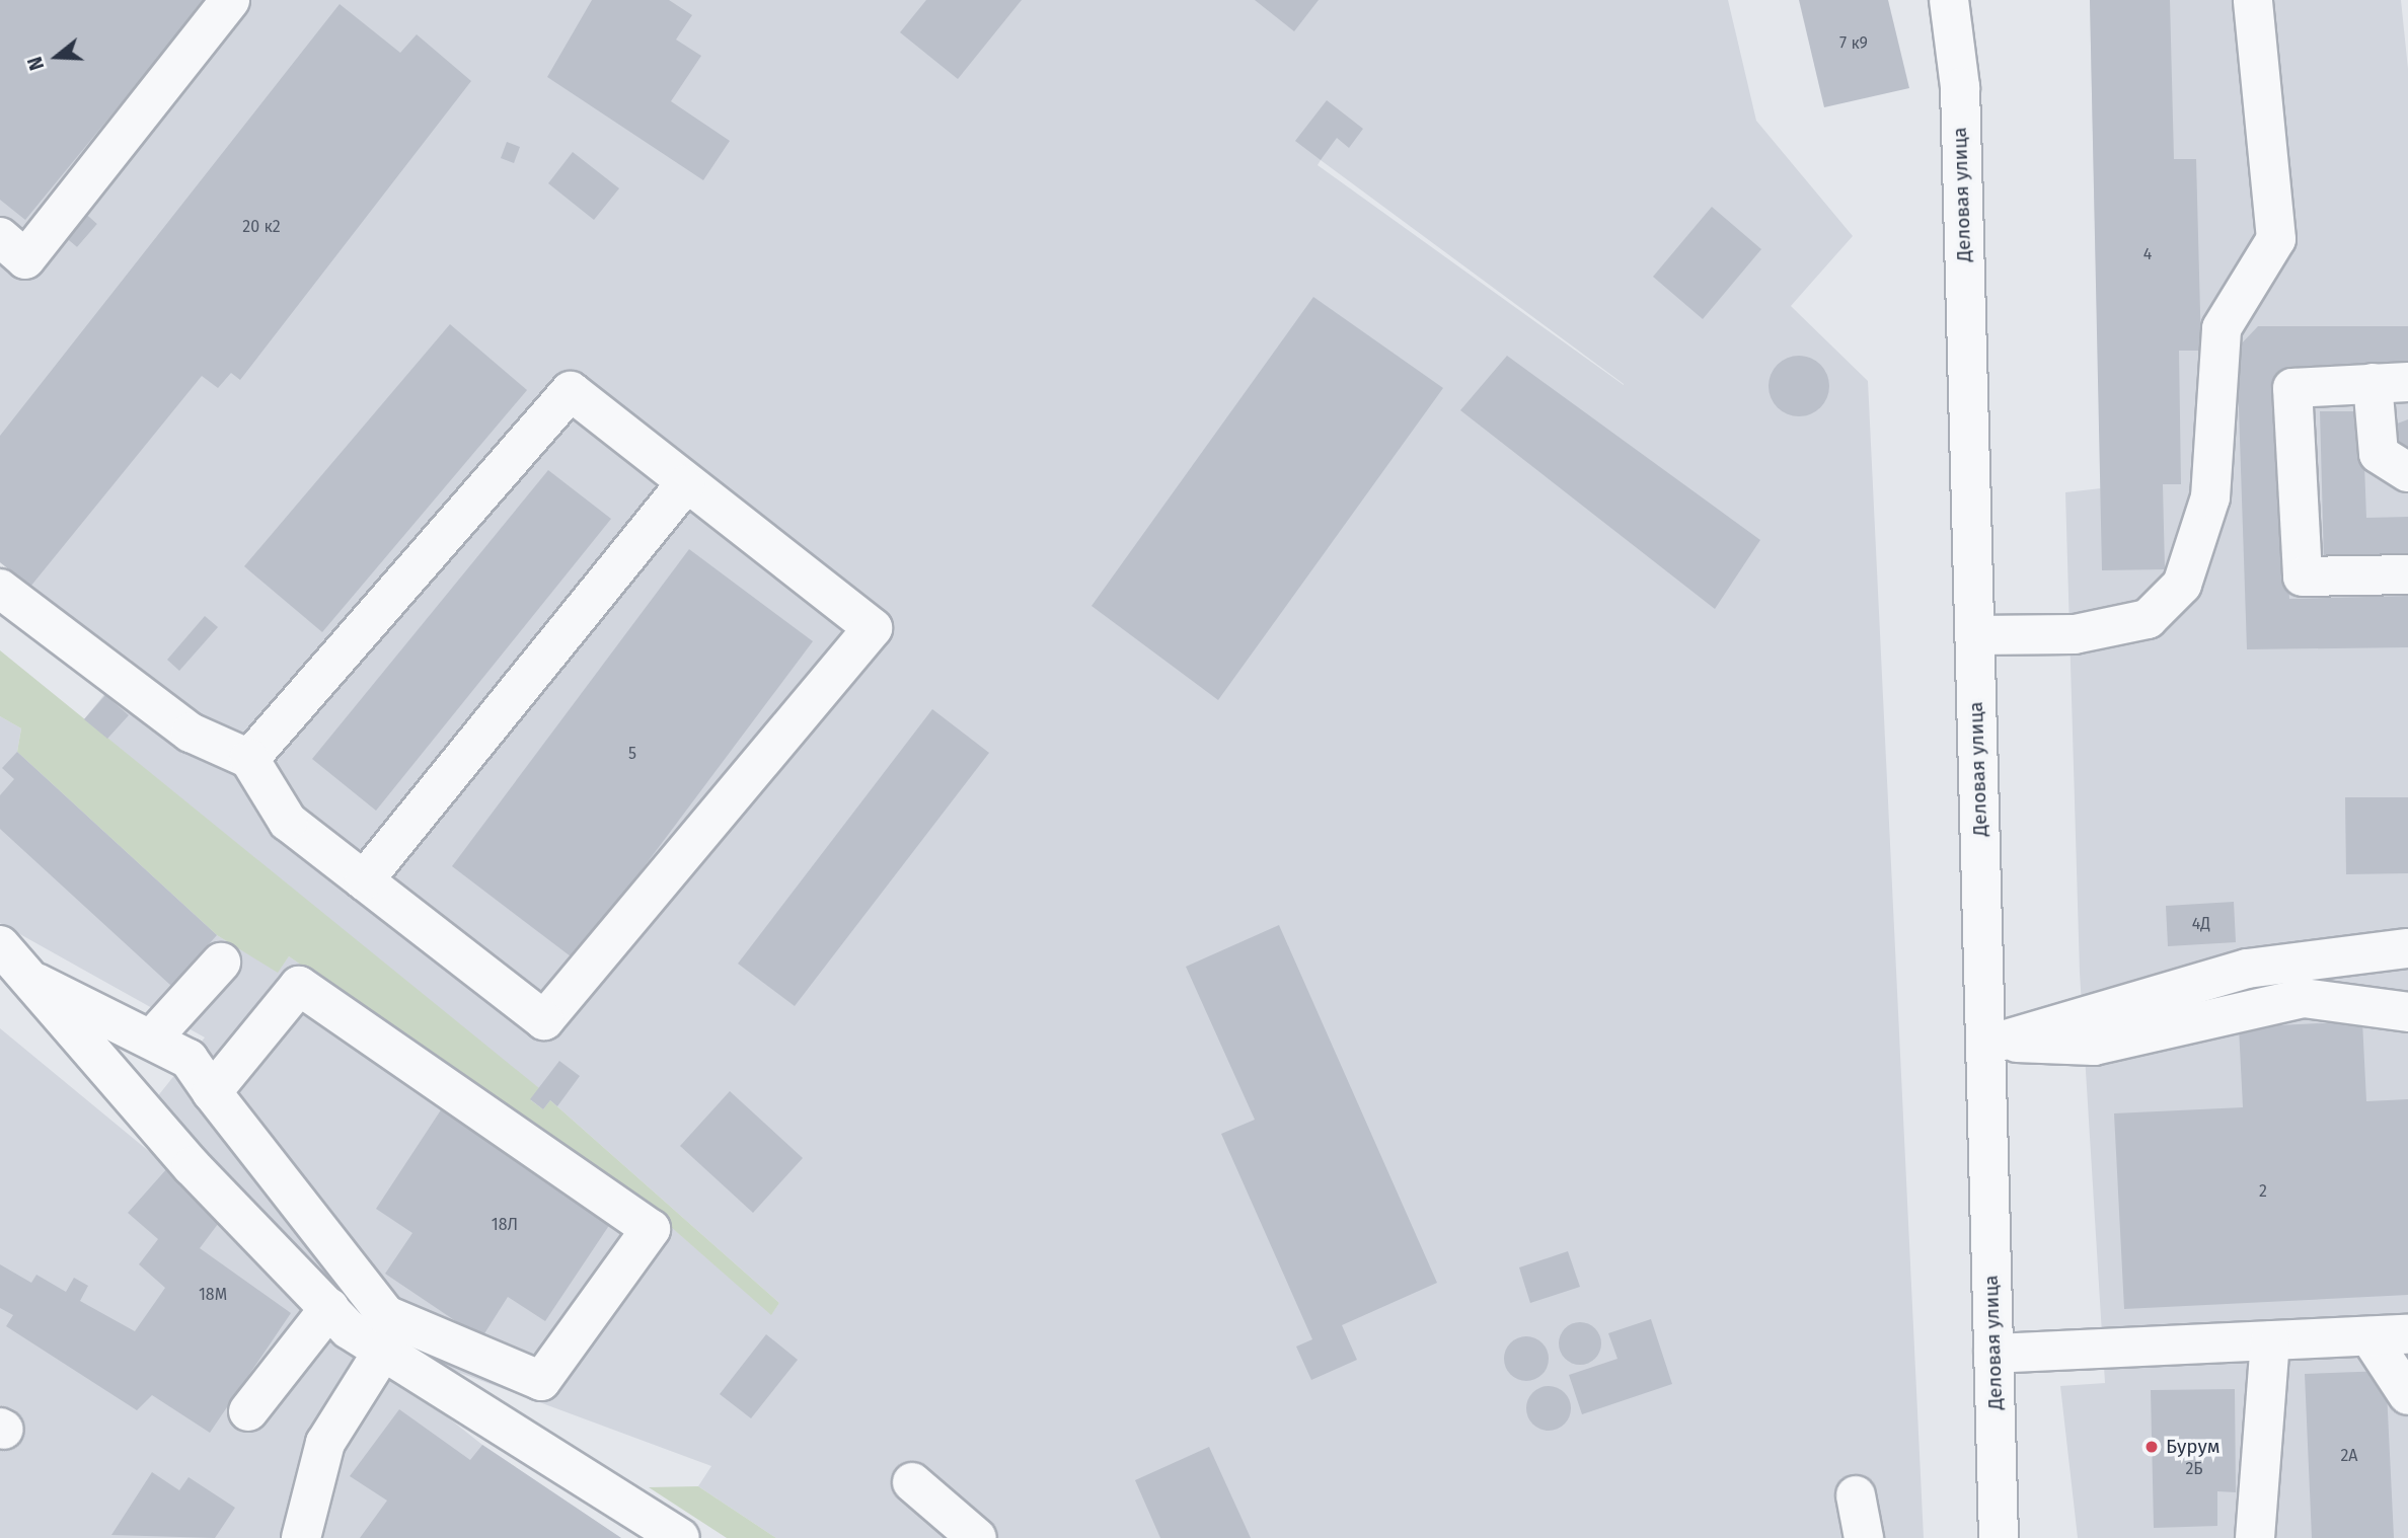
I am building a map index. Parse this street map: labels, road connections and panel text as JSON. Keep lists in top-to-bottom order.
{
  "streets": {
    "street": ["Деловая улица"]
  },
  "places": ["Бурум"],
  "house_numbers": [
    "7 к9",
    "20 к2",
    "4",
    "5",
    "4Д",
    "2",
    "18Л",
    "18М",
    "2А",
    "2Б"
  ],
  "north": "left"
}
